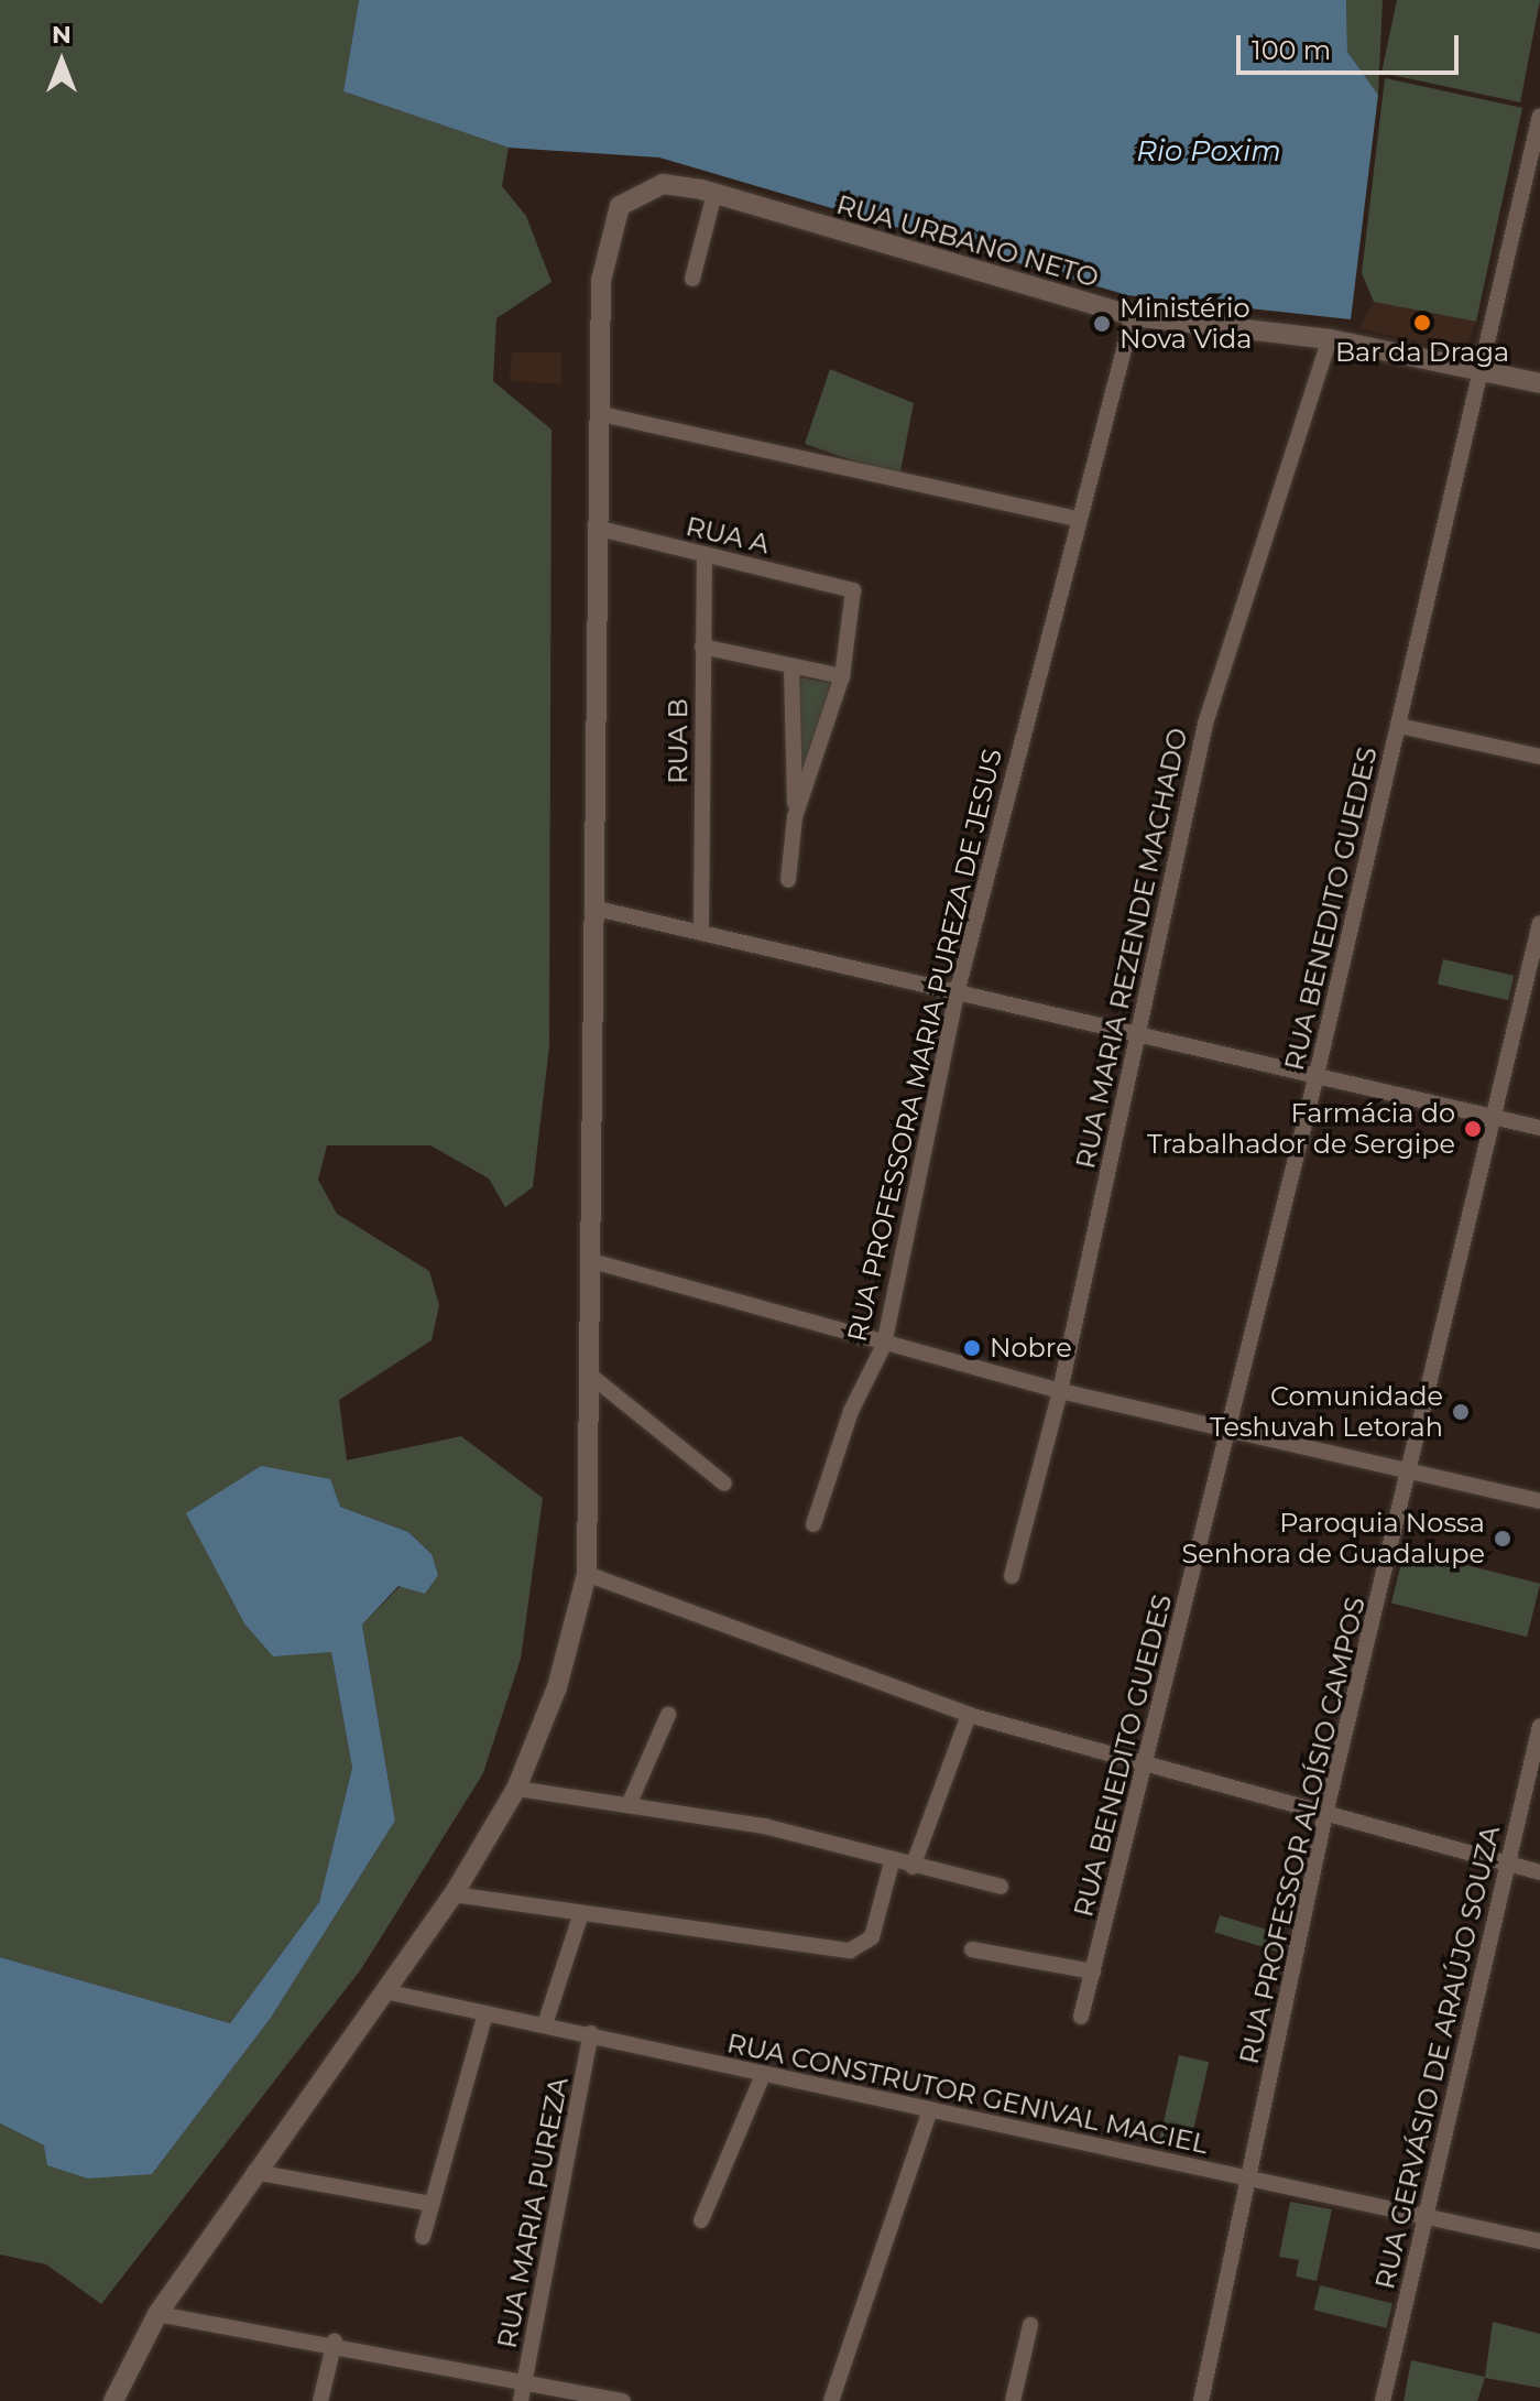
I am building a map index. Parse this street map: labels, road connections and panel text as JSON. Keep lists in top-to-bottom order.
{
  "streets": {
    "street": [
      "RUA URBANO NETO",
      "RUA A",
      "RUA B",
      "RUA BENEDITO GUEDES",
      "RUA MARIA REZENDE MACHADO",
      "RUA PROFESSORA MARIA PUREZA DE JESUS",
      "RUA PROFESSOR ALOÍSIO CAMPOS",
      "RUA GERVÁSIO DE ARAÚJO SOUZA",
      "RUA CONSTRUTOR GENIVAL MACIEL",
      "RUA MARIA PUREZA"
    ]
  },
  "crossings": [
    ["RUA URBANO NETO", "RUA BENEDITO GUEDES"],
    ["RUA URBANO NETO", "RUA MARIA REZENDE MACHADO"],
    ["RUA URBANO NETO", "RUA PROFESSORA MARIA PUREZA DE JESUS"],
    ["RUA A", "RUA B"],
    ["RUA PROFESSOR ALOÍSIO CAMPOS", "RUA CONSTRUTOR GENIVAL MACIEL"],
    ["RUA GERVÁSIO DE ARAÚJO SOUZA", "RUA CONSTRUTOR GENIVAL MACIEL"],
    ["RUA CONSTRUTOR GENIVAL MACIEL", "RUA MARIA PUREZA"]
  ],
  "water": ["Rio Poxim"],
  "places": [
    "Bar da Draga",
    "Ministério Nova Vida",
    "Farmácia do Trabalhador de Sergipe",
    "Nobre",
    "Comunidade Teshuvah Letorah",
    "Paroquia Nossa Senhora de Guadalupe"
  ],
  "scale_bar": "100 m",
  "north": "top"
}
